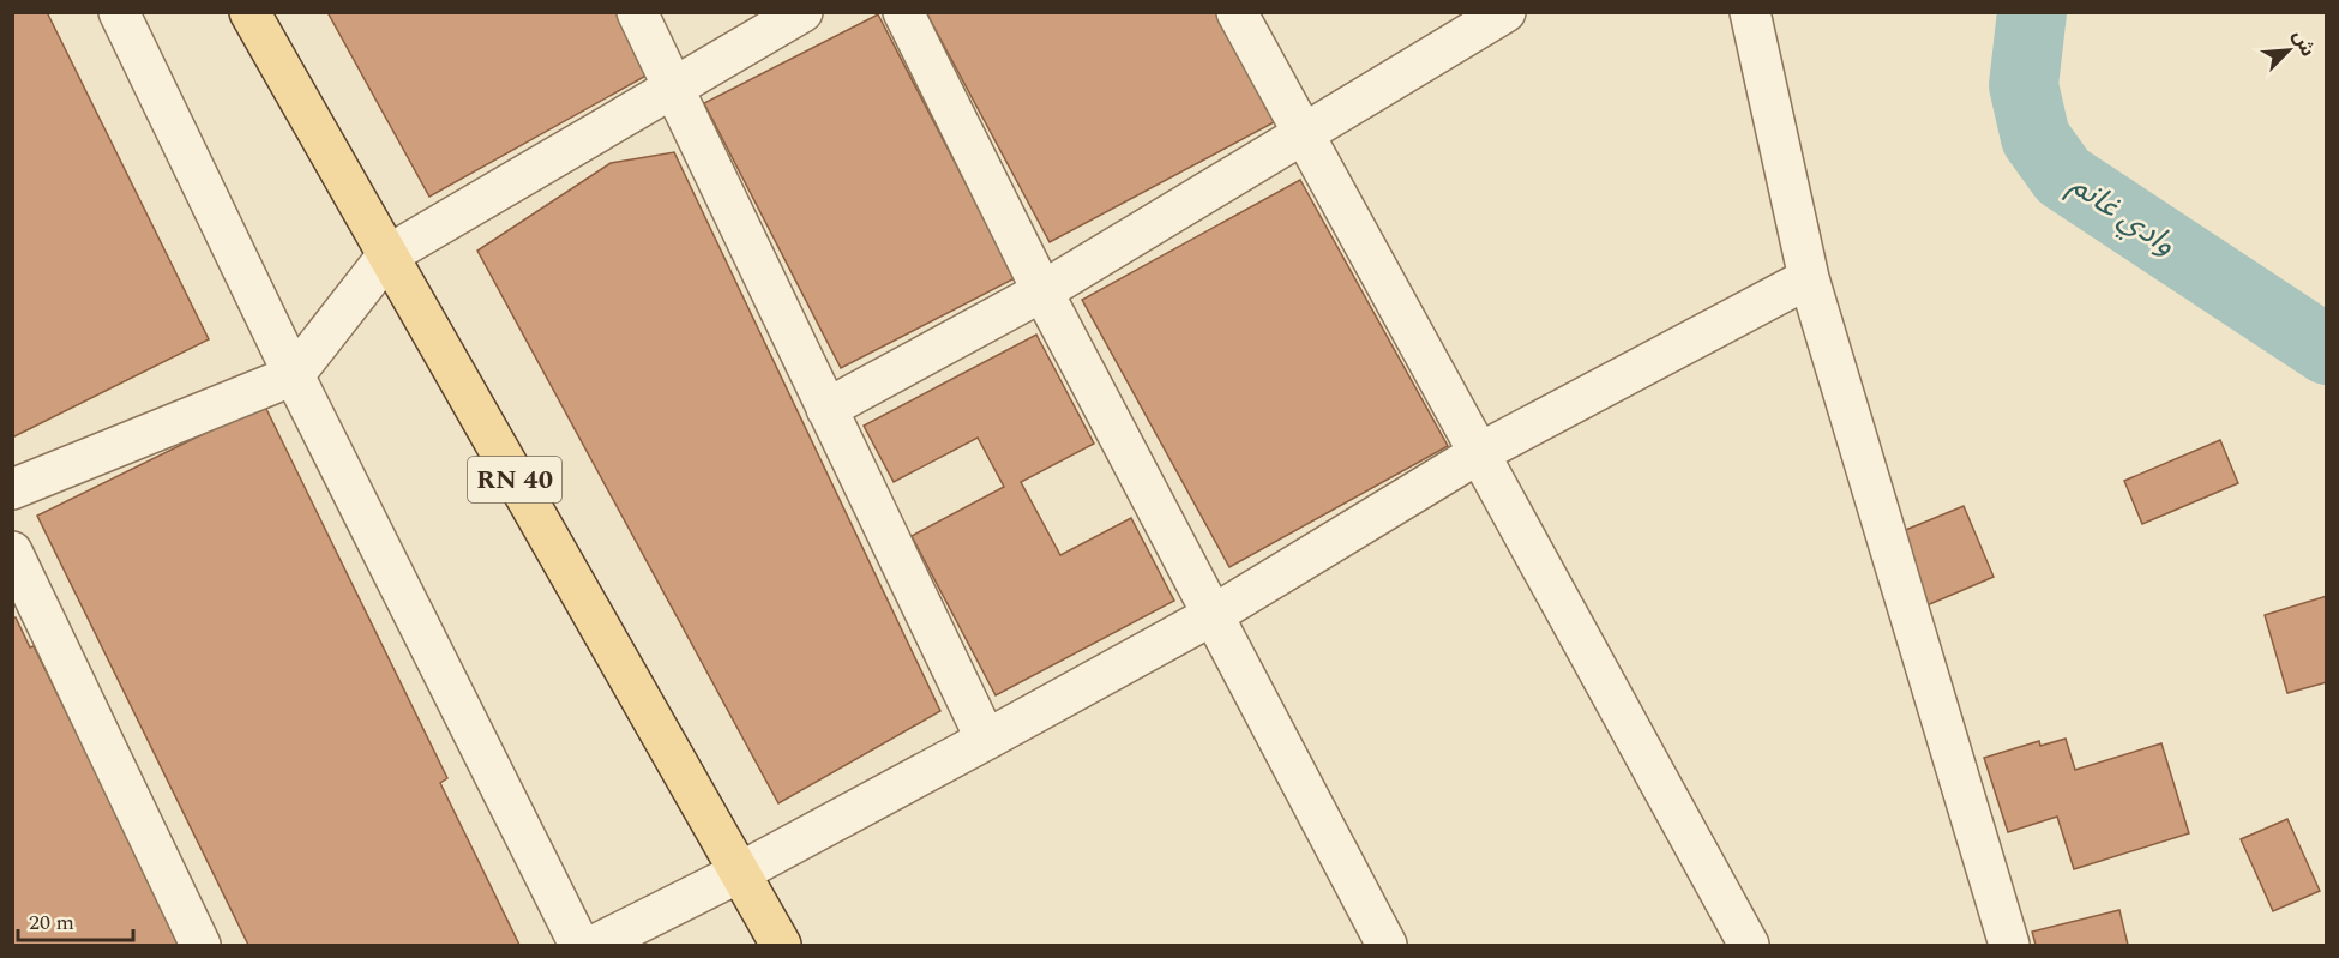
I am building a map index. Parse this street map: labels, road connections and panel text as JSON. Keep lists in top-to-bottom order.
{
  "streets": {
    "main road": ["RN 40"]
  },
  "water": ["وادي غانم"],
  "scale_bar": "20 m",
  "north": "top right"
}
